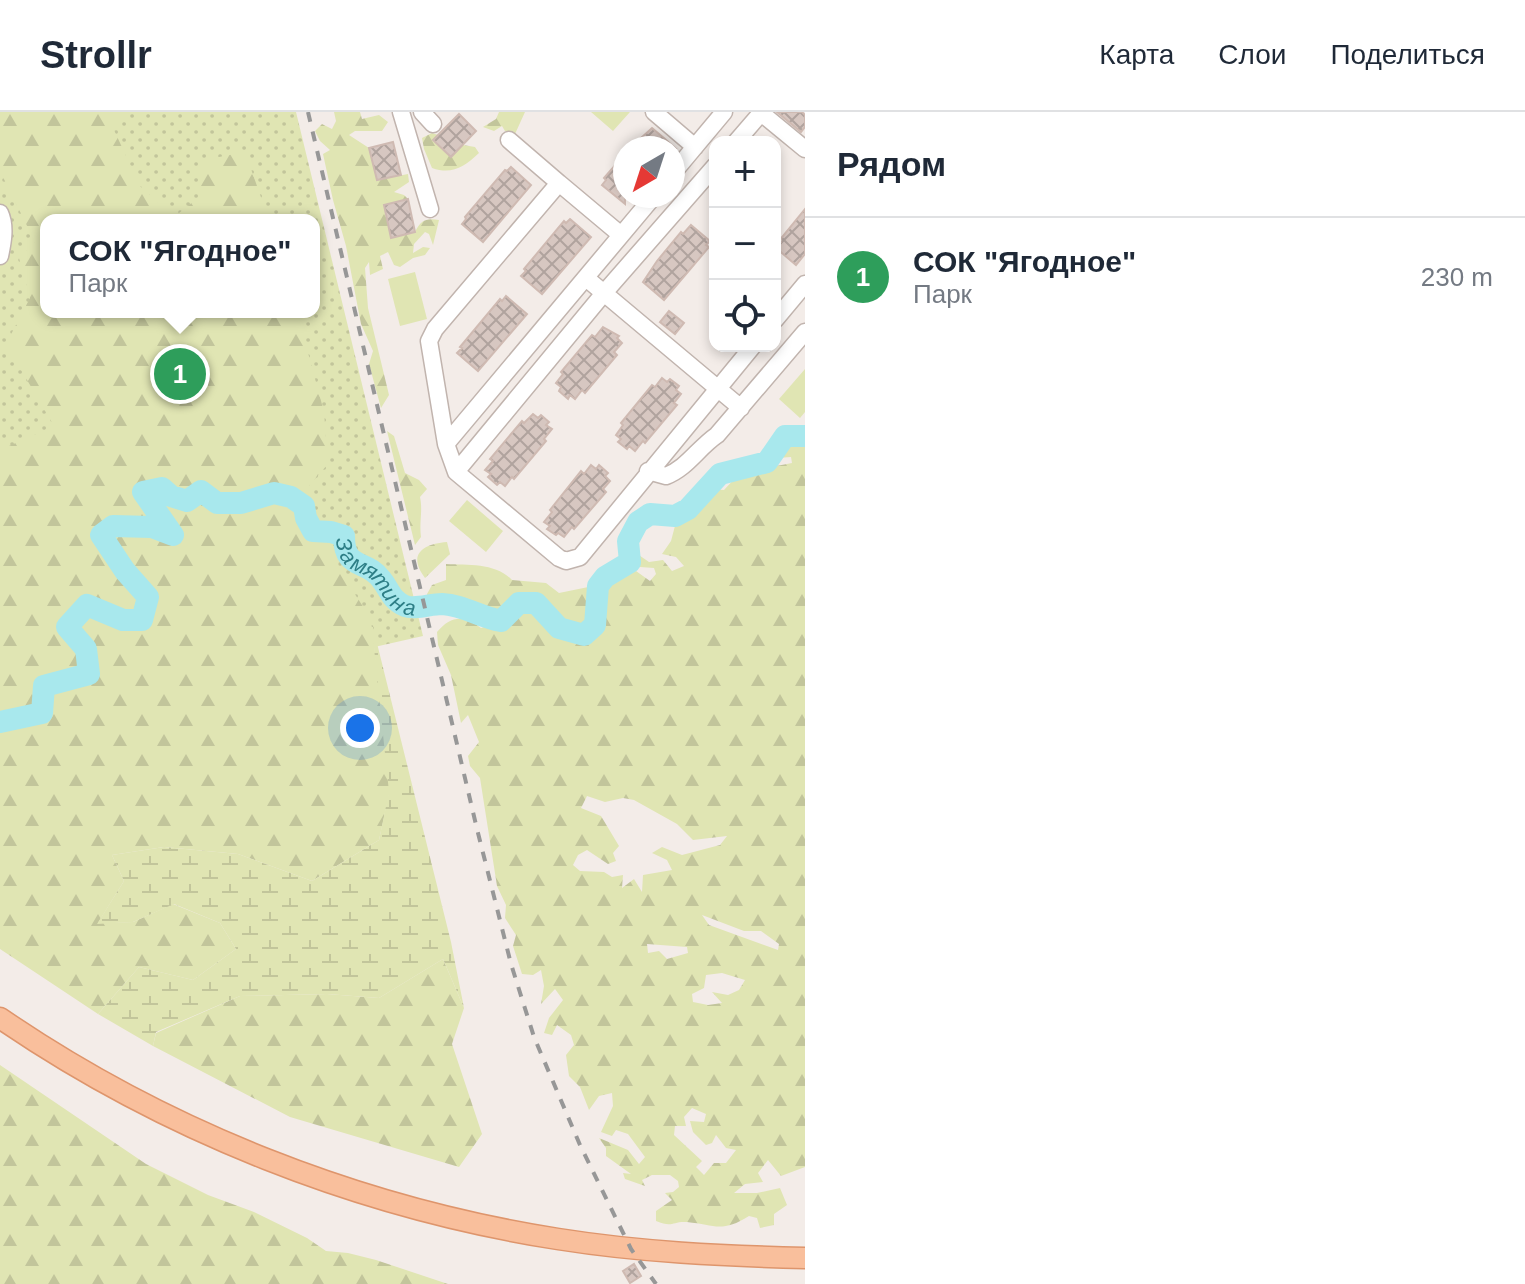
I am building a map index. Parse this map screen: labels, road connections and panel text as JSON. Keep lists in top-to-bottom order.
{
  "water": ["Замятина"],
  "north": "bottom left",
  "page": {
    "header": "Strollr",
    "nav": ["Карта", "Слои", "Поделиться"],
    "heading": "Рядом",
    "map_buttons": ["+", "−"],
    "popup": ["СОК \"Ягодное\"", "Парк"],
    "list": [
      {
        "mark": "1",
        "name": "СОК \"Ягодное\"",
        "note": "Парк",
        "value": "230 m"
      }
    ],
    "pins": "1"
  }
}
